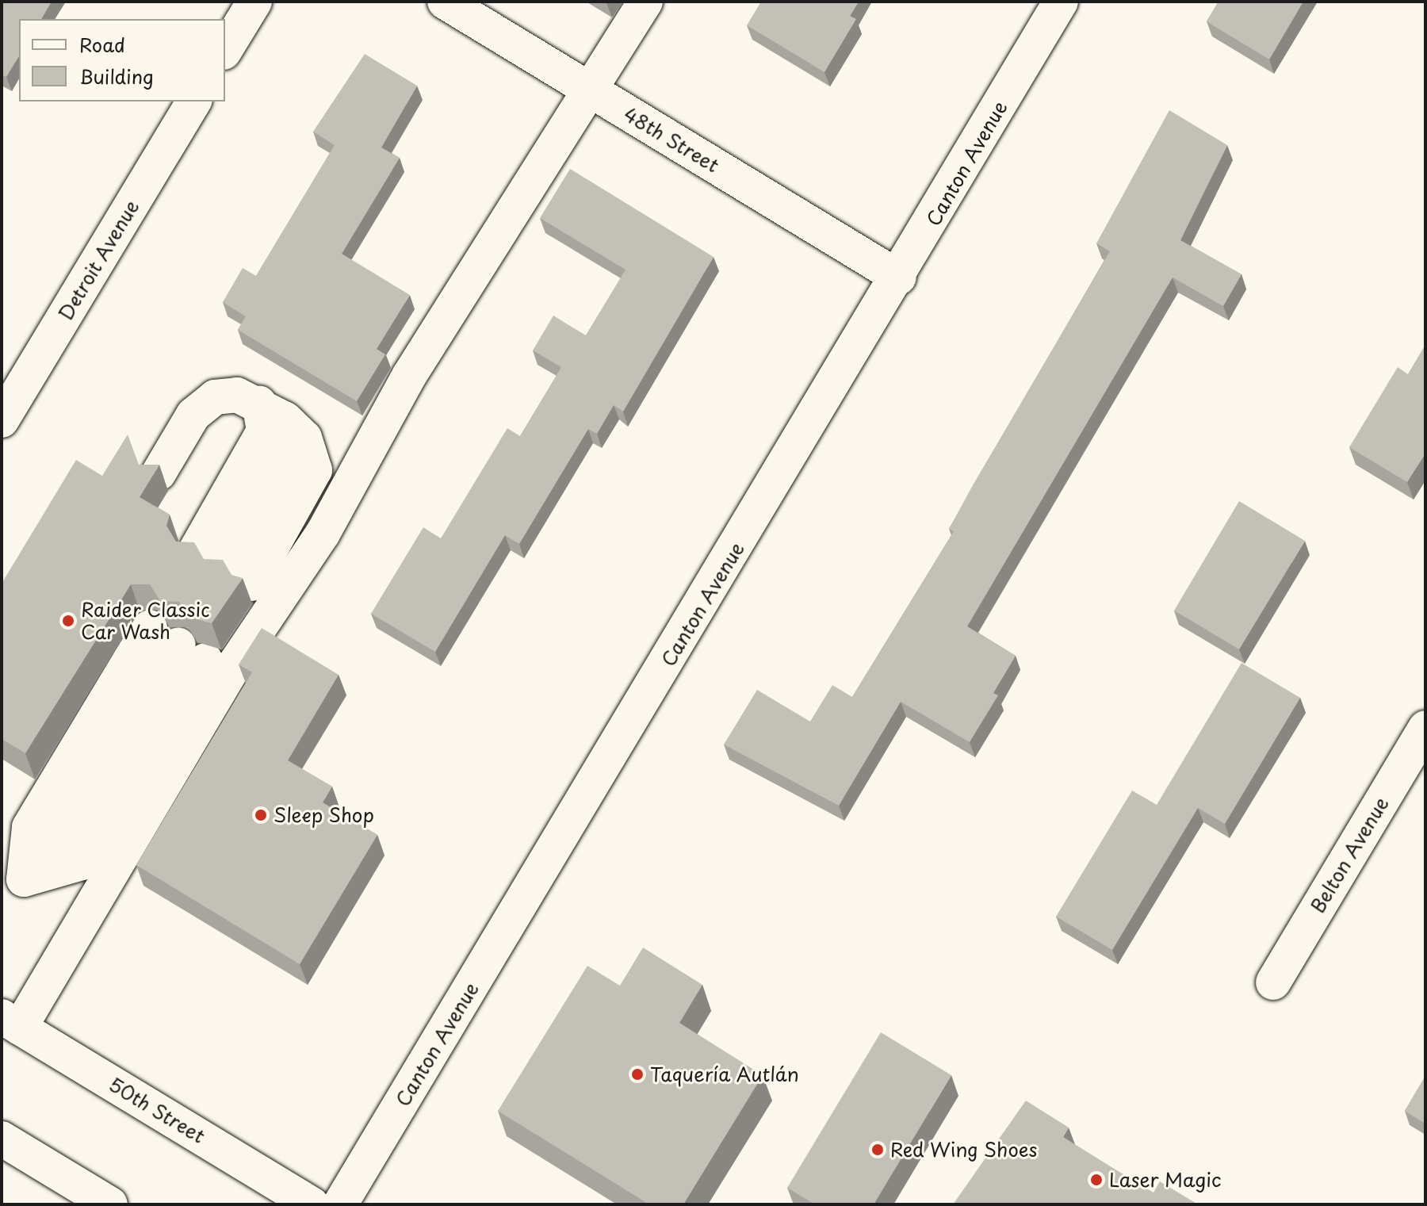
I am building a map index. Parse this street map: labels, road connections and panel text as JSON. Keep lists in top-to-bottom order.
{
  "streets": {
    "street": [
      "48th Street",
      "Canton Avenue",
      "Detroit Avenue",
      "Belton Avenue",
      "50th Street"
    ]
  },
  "crossings": [
    ["48th Street", "Canton Avenue"]
  ],
  "places": [
    "Raider Classic Car Wash",
    "Sleep Shop",
    "Taquería Autlán",
    "Red Wing Shoes",
    "Laser Magic"
  ],
  "legend": ["Road", "Building"]
}
